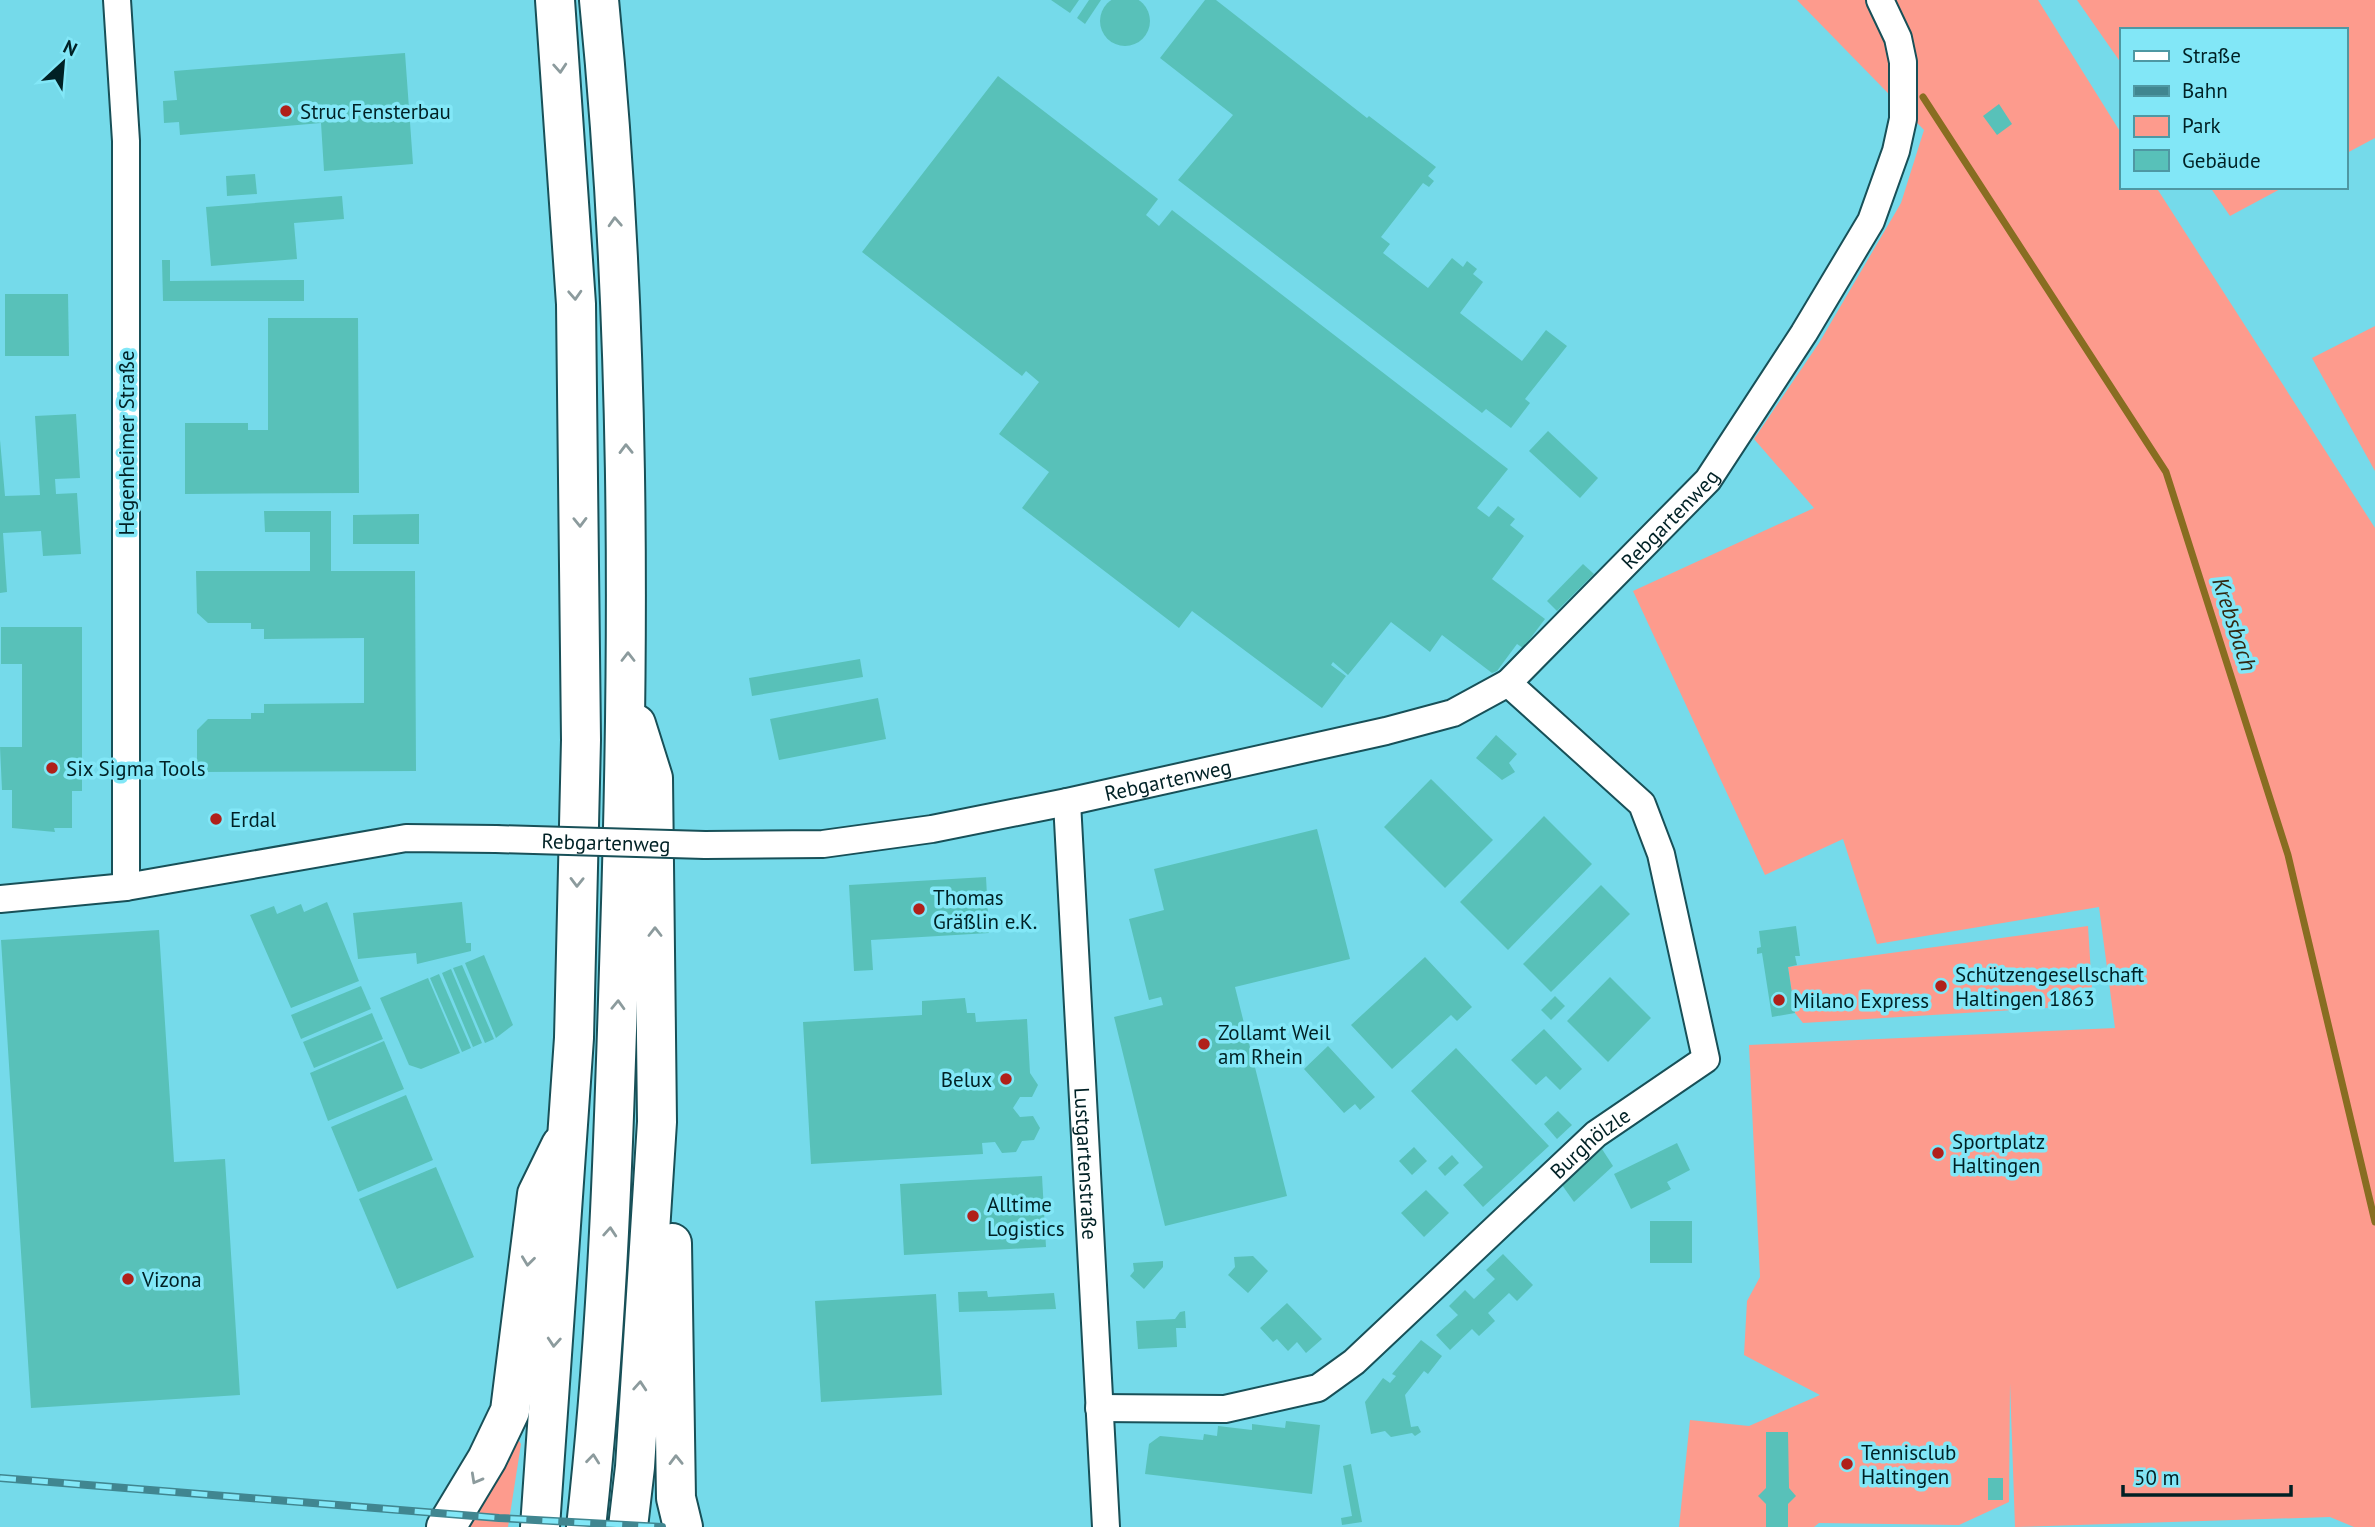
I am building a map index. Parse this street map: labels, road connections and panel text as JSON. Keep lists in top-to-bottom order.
{
  "streets": {
    "street": [
      "Hegenheimer Straße",
      "Rebgartenweg",
      "Burghölzle",
      "Lustgartenstraße"
    ]
  },
  "crossings": [
    ["Hegenheimer Straße", "Rebgartenweg"],
    ["Rebgartenweg", "Burghölzle"],
    ["Rebgartenweg", "Lustgartenstraße"],
    ["Burghölzle", "Lustgartenstraße"]
  ],
  "water": ["Krebsbach"],
  "places": [
    "Struc Fensterbau",
    "Six Sigma Tools",
    "Erdal",
    "Thomas Gräßlin e.K.",
    "Schützengesellschaft Haltingen 1863",
    "Milano Express",
    "Zollamt Weil am Rhein",
    "Belux",
    "Sportplatz Haltingen",
    "Alltime Logistics",
    "Vizona",
    "Tennisclub Haltingen"
  ],
  "legend": [
    "Straße",
    "Bahn",
    "Park",
    "Gebäude"
  ],
  "scale_bar": "50 m",
  "north": "top right"
}
